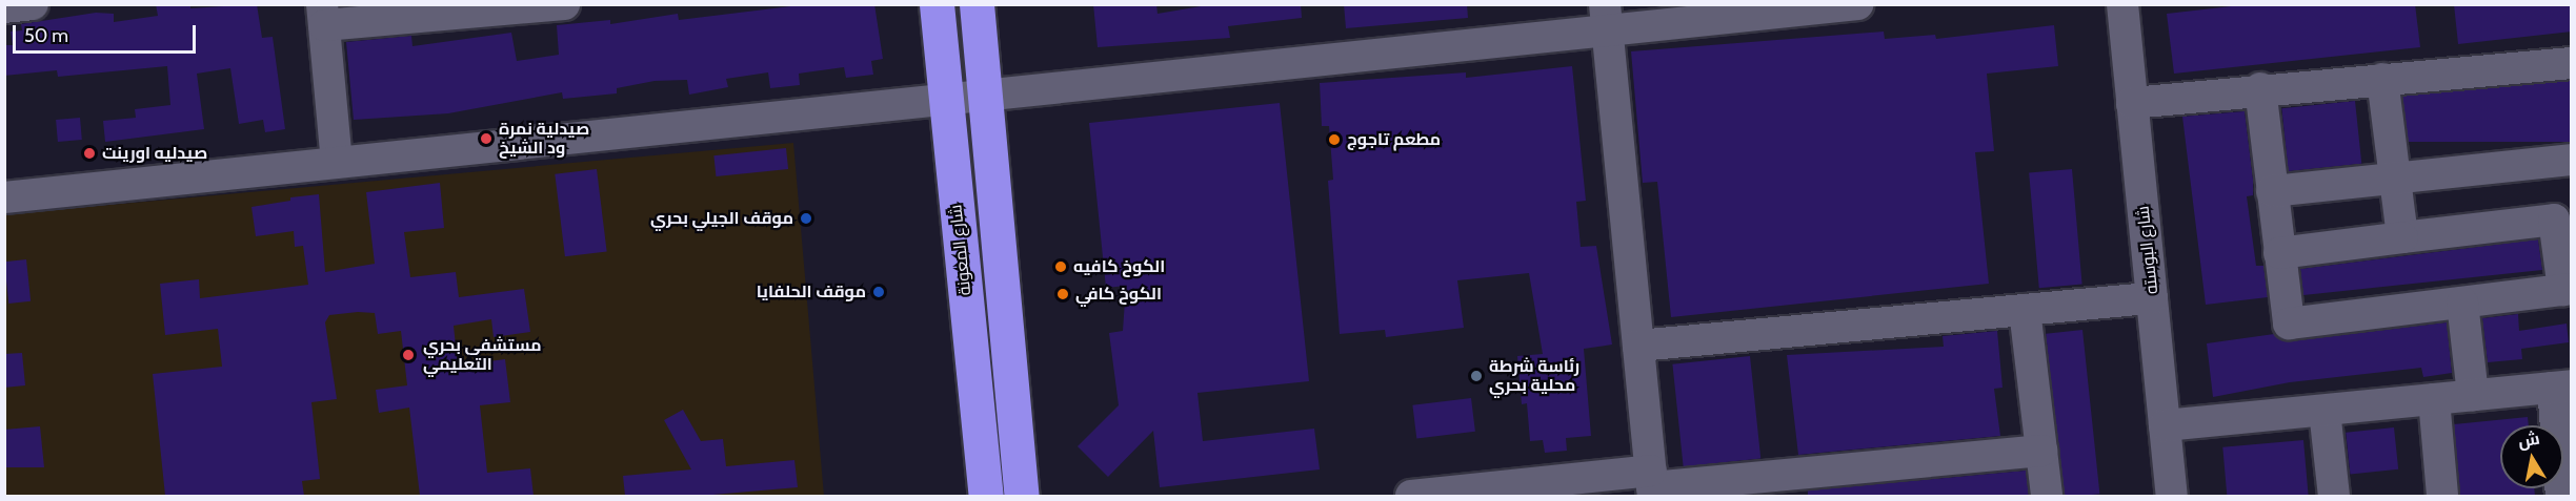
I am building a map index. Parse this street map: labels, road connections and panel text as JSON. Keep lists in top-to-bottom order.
{
  "streets": {
    "highway": ["شارع المعونة"],
    "street": ["شارع البوسته"]
  },
  "places": [
    "صيدلية نمرة ود الشيخ",
    "مطعم تاجوج",
    "صيدليه اورينت",
    "موقف الجيلي بحري",
    "الكوخ كافيه",
    "موقف الحلفايا",
    "الكوخ كافي",
    "مستشفى بحري التعليمي",
    "رئاسة شرطة محلية بحري"
  ],
  "scale_bar": "50 m",
  "north": "top"
}
